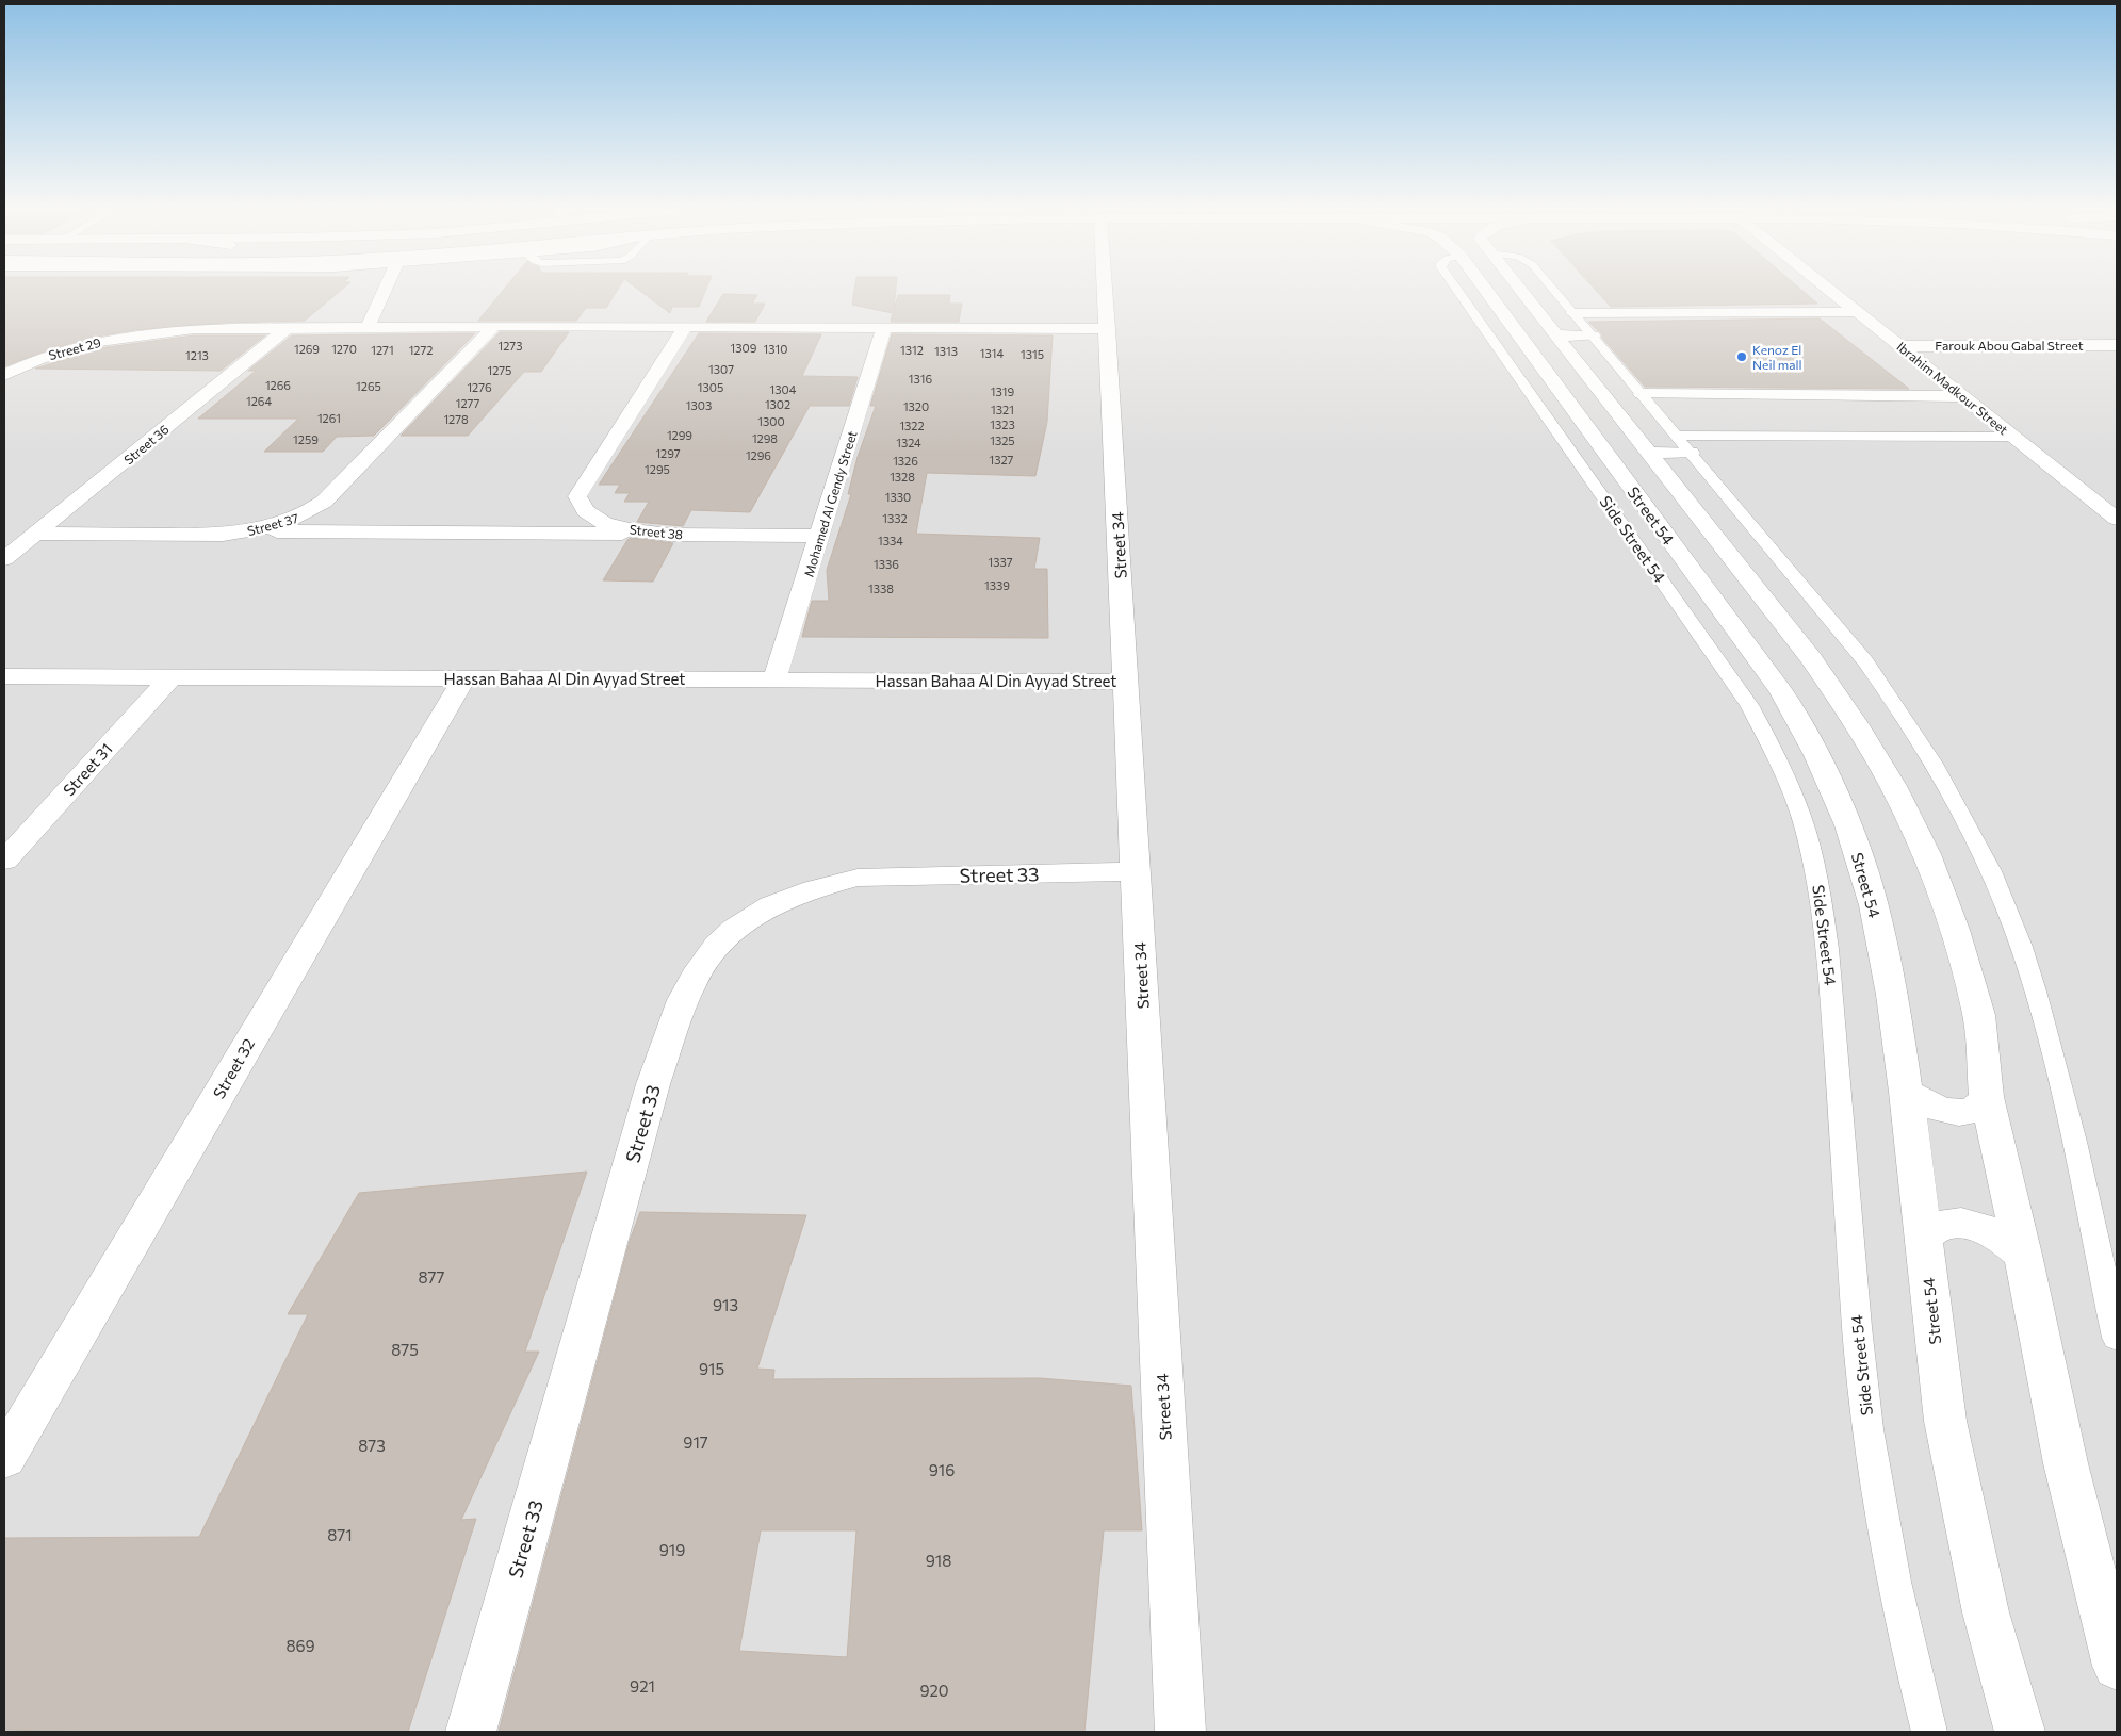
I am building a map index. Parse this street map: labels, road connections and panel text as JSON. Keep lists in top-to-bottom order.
{
  "streets": {
    "street": [
      "Farouk Abou Gabal Street",
      "Street 29",
      "Ibrahim Madkour Street",
      "Street 36",
      "Mohamed Al Gendy Street",
      "Street 54",
      "Street 37",
      "Street 38",
      "Street 34",
      "Hassan Bahaa Al Din Ayyad Street",
      "Street 31",
      "Street 33",
      "Street 32"
    ],
    "lane": ["Side Street 54"]
  },
  "crossings": [
    ["Farouk Abou Gabal Street", "Ibrahim Madkour Street"],
    ["Street 29", "Street 36"],
    ["Street 29", "Mohamed Al Gendy Street"],
    ["Street 29", "Street 37"],
    ["Street 29", "Street 38"],
    ["Street 29", "Street 34"],
    ["Street 36", "Street 37"],
    ["Mohamed Al Gendy Street", "Street 38"],
    ["Mohamed Al Gendy Street", "Hassan Bahaa Al Din Ayyad Street"],
    ["Street 34", "Hassan Bahaa Al Din Ayyad Street"],
    ["Street 34", "Street 33"],
    ["Hassan Bahaa Al Din Ayyad Street", "Street 31"],
    ["Hassan Bahaa Al Din Ayyad Street", "Street 32"]
  ],
  "places": ["Kenoz El Neil mall"],
  "house_numbers": [
    "1273",
    "1309",
    "1269",
    "1270",
    "1310",
    "1271",
    "1272",
    "1312",
    "1313",
    "1314",
    "1315",
    "1213",
    "1307",
    "1275",
    "1316",
    "1266",
    "1265",
    "1276",
    "1305",
    "1304",
    "1319",
    "1264",
    "1277",
    "1302",
    "1303",
    "1320",
    "1321",
    "1261",
    "1278",
    "1300",
    "1323",
    "1322",
    "1299",
    "1298",
    "1259",
    "1325",
    "1324",
    "1297",
    "1296",
    "1327",
    "1326",
    "1295",
    "1328",
    "1330",
    "1332",
    "1334",
    "1337",
    "1336",
    "1339",
    "1338",
    "877",
    "913",
    "875",
    "915",
    "917",
    "873",
    "916",
    "871",
    "919",
    "918",
    "869",
    "921",
    "920"
  ]
}
